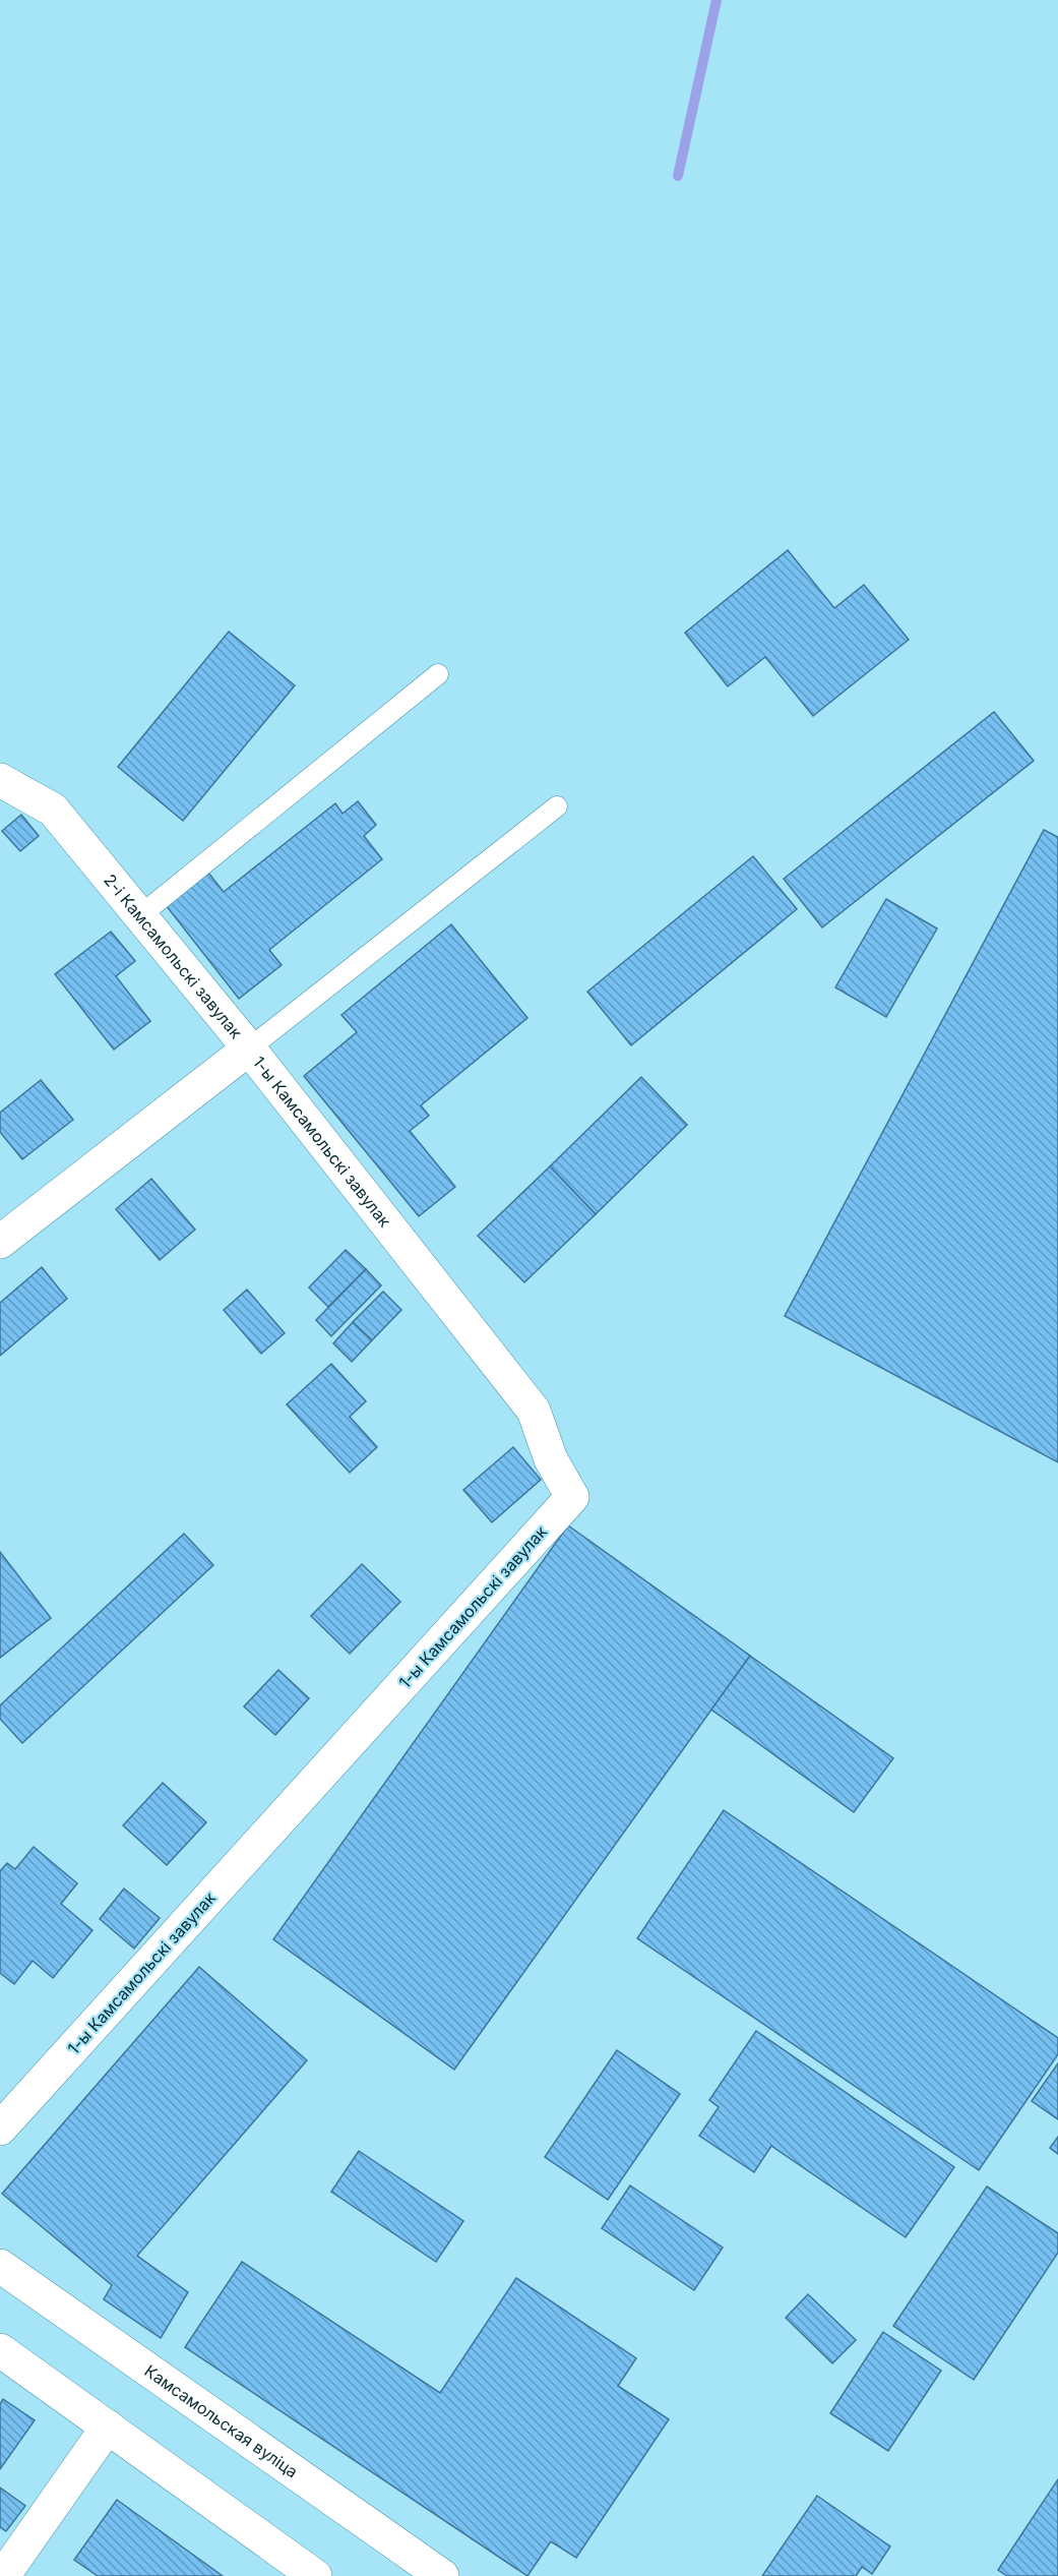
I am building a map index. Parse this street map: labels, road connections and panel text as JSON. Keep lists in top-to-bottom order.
{
  "streets": {
    "street": ["2-і Камсамольскі завулак", "1-ы Камсамольскі завулак", "Камсамольская вуліца"]
  },
  "crossings": [
    ["2-і Камсамольскі завулак", "1-ы Камсамольскі завулак"]
  ]
}
